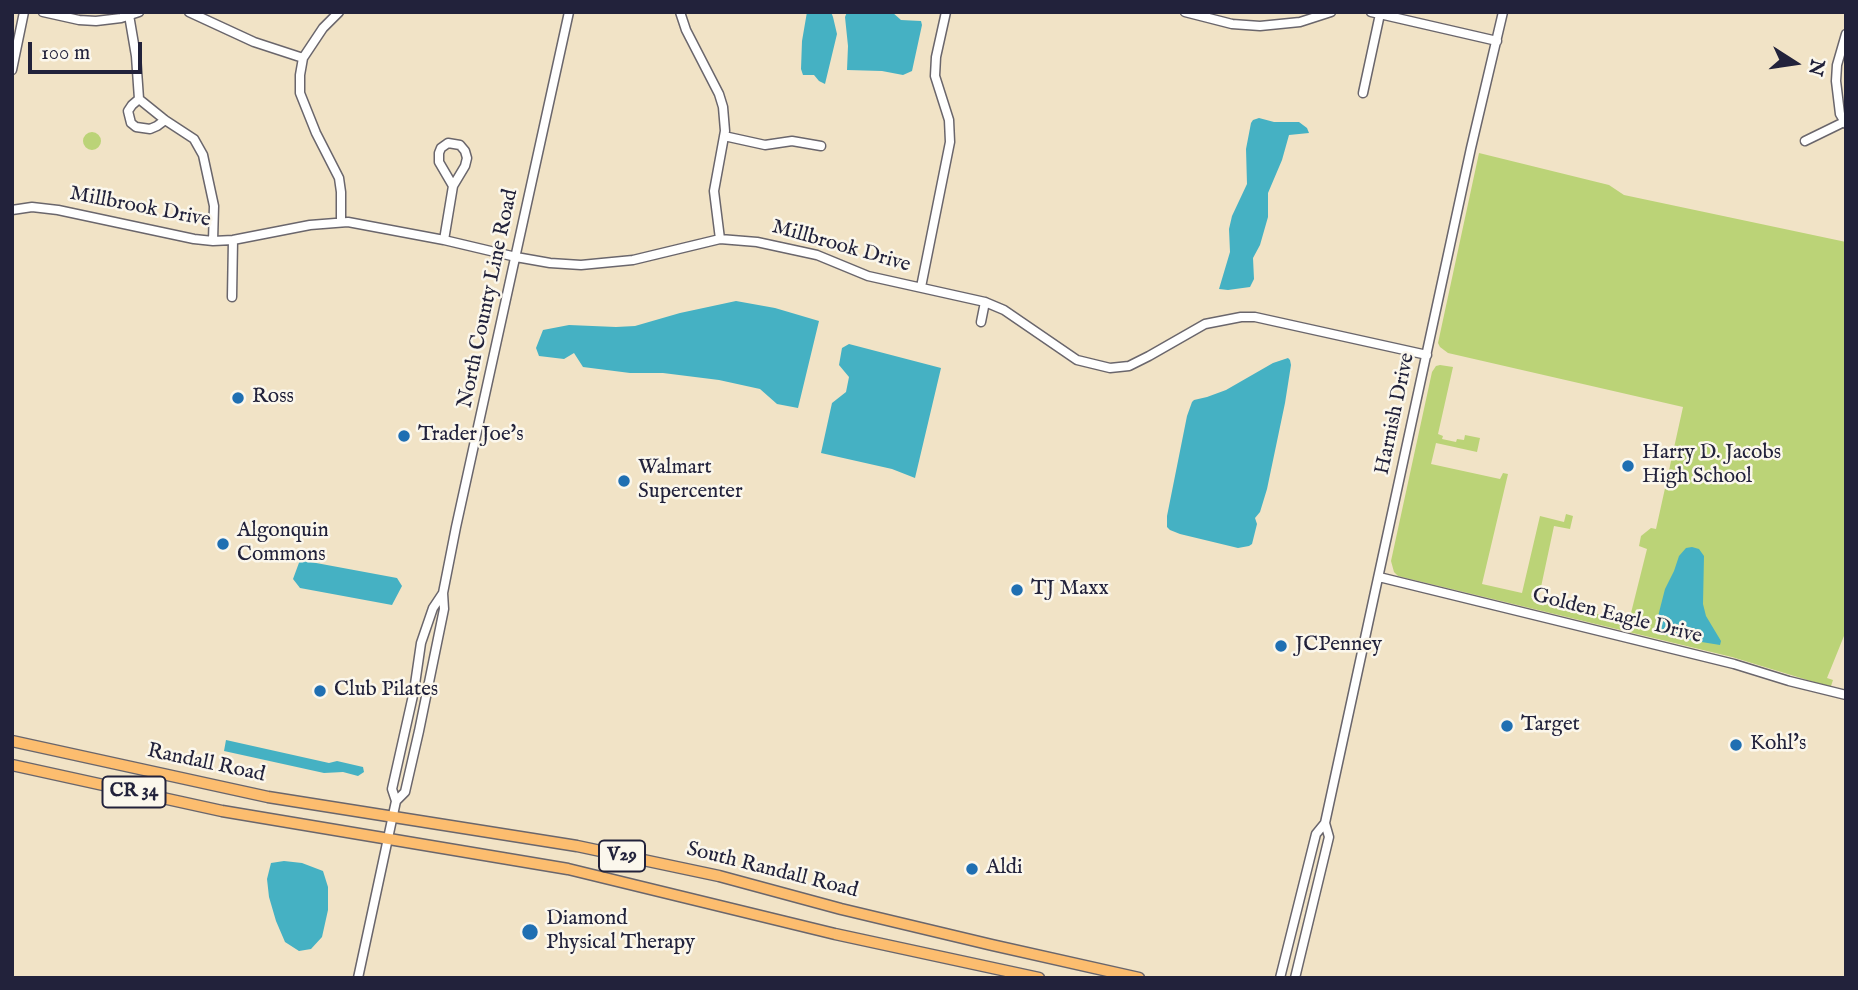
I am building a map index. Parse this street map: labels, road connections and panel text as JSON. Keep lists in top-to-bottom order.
{
  "streets": {
    "main road": [
      "Randall Road",
      "CR 34",
      "V29",
      "South Randall Road"
    ],
    "street": [
      "Millbrook Drive",
      "North County Line Road",
      "Harnish Drive",
      "Golden Eagle Drive"
    ]
  },
  "crossings": [
    ["Millbrook Drive", "North County Line Road"],
    ["Millbrook Drive", "Harnish Drive"],
    ["North County Line Road", "Randall Road"],
    ["North County Line Road", "V29"],
    ["North County Line Road", "South Randall Road"],
    ["Harnish Drive", "Golden Eagle Drive"],
    ["Randall Road", "V29"],
    ["Randall Road", "South Randall Road"]
  ],
  "places": [
    "Ross",
    "Trader Joe's",
    "Harry D. Jacobs High School",
    "Walmart Supercenter",
    "Algonquin Commons",
    "TJ Maxx",
    "JCPenney",
    "Club Pilates",
    "Target",
    "Kohl's",
    "Aldi",
    "Diamond Physical Therapy"
  ],
  "scale_bar": "100 m",
  "north": "right"
}
